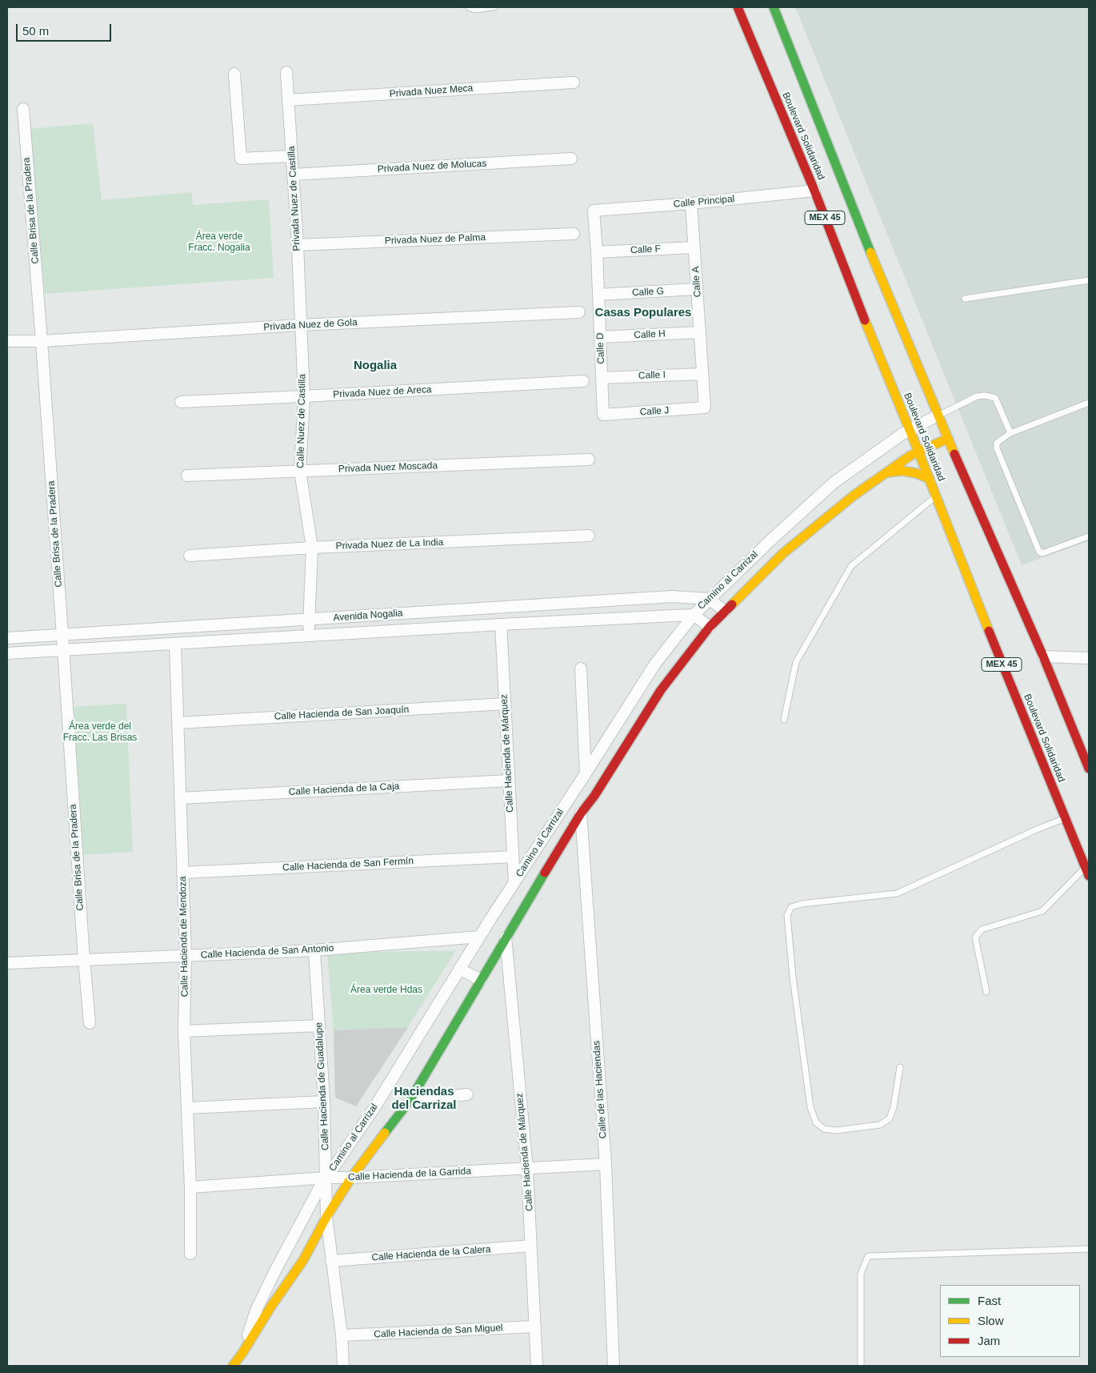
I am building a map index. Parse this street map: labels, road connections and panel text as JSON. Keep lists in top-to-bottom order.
{
  "streets": {
    "main road": ["Boulevard Solidaridad", "MEX 45", "Camino al Carrizal"],
    "street": [
      "Privada Nuez Meca",
      "Privada Nuez de Molucas",
      "Privada Nuez de Castilla",
      "Calle Principal",
      "Calle Brisa de la Pradera",
      "Privada Nuez de Palma",
      "Calle F",
      "Calle A",
      "Calle G",
      "Privada Nuez de Gola",
      "Calle H",
      "Calle D",
      "Calle I",
      "Privada Nuez de Areca",
      "Calle J",
      "Calle Nuez de Castilla",
      "Privada Nuez Moscada",
      "Privada Nuez de La India",
      "Avenida Nogalia",
      "Calle Hacienda de San Joaquín",
      "Calle Hacienda de Márquez",
      "Calle Hacienda de la Caja",
      "Calle Hacienda de San Fermín",
      "Calle Hacienda de Mendoza",
      "Calle Hacienda de San Antonio",
      "Calle Hacienda de Guadalupe",
      "Calle de las Haciendas",
      "Calle Hacienda de la Garrida",
      "Calle Hacienda de la Calera",
      "Calle Hacienda de San Miguel"
    ]
  },
  "crossings": [
    ["Privada Nuez Meca", "Privada Nuez de Castilla"],
    ["Boulevard Solidaridad", "Calle Principal"],
    ["Boulevard Solidaridad", "Camino al Carrizal"],
    ["Privada Nuez de Molucas", "Privada Nuez de Castilla"],
    ["Privada Nuez de Castilla", "Privada Nuez de Palma"],
    ["Privada Nuez de Castilla", "Privada Nuez de Gola"],
    ["Privada Nuez de Castilla", "Calle Nuez de Castilla"],
    ["Calle Principal", "Calle A"],
    ["Calle Principal", "Calle D"],
    ["Calle Brisa de la Pradera", "Privada Nuez de Gola"],
    ["Calle Brisa de la Pradera", "Avenida Nogalia"],
    ["Calle Brisa de la Pradera", "Calle Hacienda de San Antonio"],
    ["Calle F", "Calle A"],
    ["Calle F", "Calle D"],
    ["Calle A", "Calle G"],
    ["Calle A", "Calle H"],
    ["Calle A", "Calle I"],
    ["Calle A", "Calle J"],
    ["Calle G", "Calle D"],
    ["Privada Nuez de Gola", "Calle Nuez de Castilla"],
    ["Calle H", "Calle D"],
    ["Calle D", "Calle I"],
    ["Calle D", "Calle J"],
    ["Privada Nuez de Areca", "Calle Nuez de Castilla"],
    ["Calle Nuez de Castilla", "Privada Nuez Moscada"],
    ["Calle Nuez de Castilla", "Privada Nuez de La India"],
    ["Calle Nuez de Castilla", "Avenida Nogalia"],
    ["Camino al Carrizal", "Avenida Nogalia"],
    ["Camino al Carrizal", "Calle Hacienda de Márquez"],
    ["Camino al Carrizal", "Calle Hacienda de San Antonio"],
    ["Camino al Carrizal", "Calle Hacienda de Guadalupe"],
    ["Camino al Carrizal", "Calle de las Haciendas"],
    ["Camino al Carrizal", "Calle Hacienda de la Garrida"],
    ["Avenida Nogalia", "Calle Hacienda de Márquez"],
    ["Avenida Nogalia", "Calle Hacienda de Mendoza"],
    ["Calle Hacienda de San Joaquín", "Calle Hacienda de Márquez"],
    ["Calle Hacienda de San Joaquín", "Calle Hacienda de Mendoza"],
    ["Calle Hacienda de Márquez", "Calle Hacienda de la Caja"],
    ["Calle Hacienda de Márquez", "Calle Hacienda de San Fermín"],
    ["Calle Hacienda de Márquez", "Calle Hacienda de la Garrida"],
    ["Calle Hacienda de Márquez", "Calle Hacienda de la Calera"],
    ["Calle Hacienda de Márquez", "Calle Hacienda de San Miguel"],
    ["Calle Hacienda de la Caja", "Calle Hacienda de Mendoza"],
    ["Calle Hacienda de San Fermín", "Calle Hacienda de Mendoza"],
    ["Calle Hacienda de Mendoza", "Calle Hacienda de San Antonio"],
    ["Calle Hacienda de Mendoza", "Calle Hacienda de la Garrida"],
    ["Calle Hacienda de San Antonio", "Calle Hacienda de Guadalupe"],
    ["Calle Hacienda de Guadalupe", "Calle Hacienda de la Garrida"],
    ["Calle Hacienda de Guadalupe", "Calle Hacienda de la Calera"],
    ["Calle Hacienda de Guadalupe", "Calle Hacienda de San Miguel"],
    ["Calle de las Haciendas", "Calle Hacienda de la Garrida"]
  ],
  "districts": ["Casas Populares", "Nogalia", "Haciendas del Carrizal"],
  "parks": ["Área verde Fracc. Nogalia", "Área verde del Fracc. Las Brisas", "Área verde Hdas"],
  "legend": ["Fast", "Slow", "Jam"],
  "scale_bar": "50 m"
}
